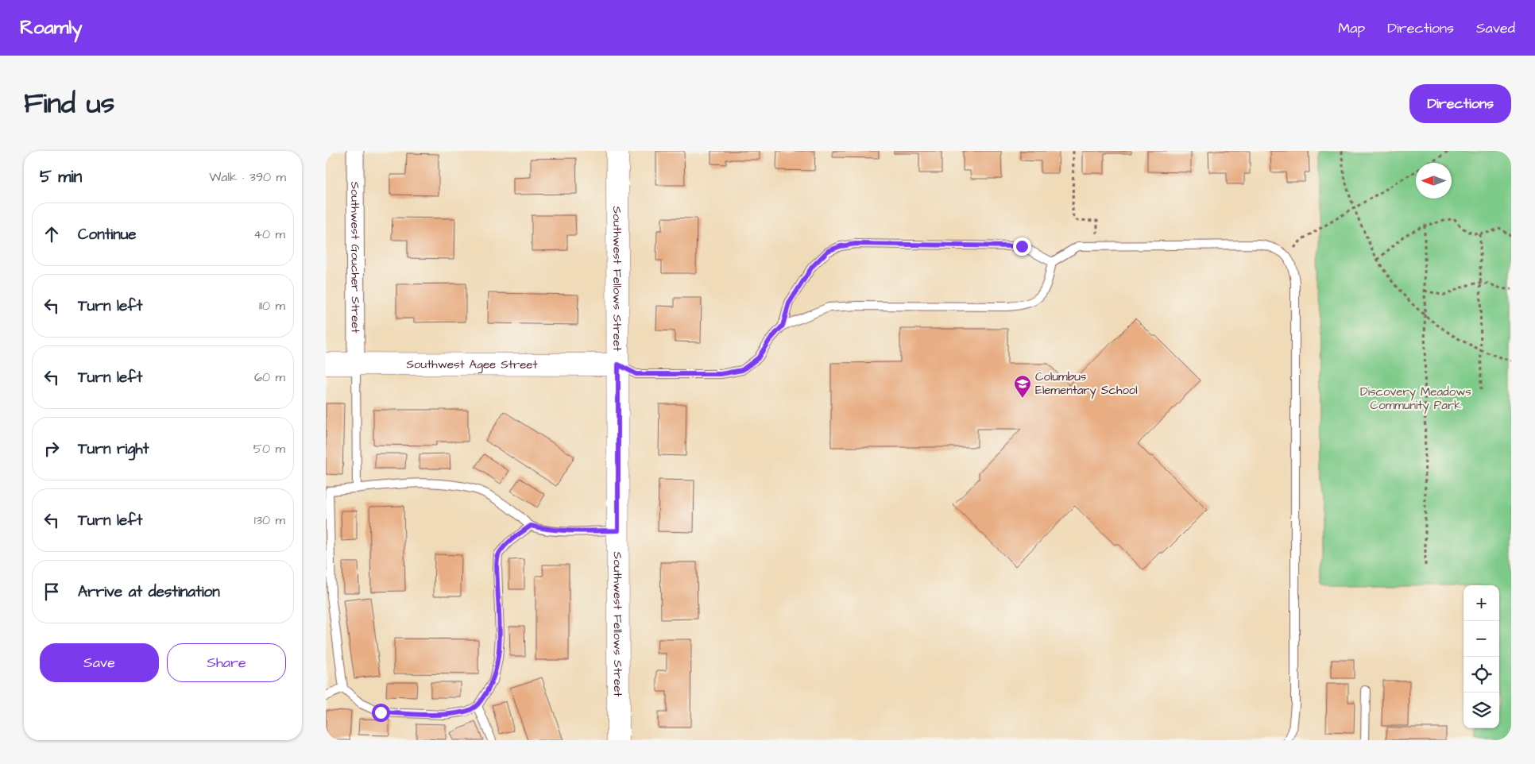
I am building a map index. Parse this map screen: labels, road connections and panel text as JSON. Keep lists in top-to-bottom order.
{
  "streets": {
    "street": ["Southwest Goucher Street", "Southwest Fellows Street", "Southwest Agee Street"]
  },
  "crossings": [
    ["Southwest Goucher Street", "Southwest Agee Street"],
    ["Southwest Fellows Street", "Southwest Agee Street"]
  ],
  "parks": ["Discovery Meadows Community Park"],
  "places": {
    "school or university": ["Columbus Elementary School"]
  },
  "north": "left",
  "page": {
    "header": "Roamly",
    "nav": ["Map", "Directions", "Saved"],
    "title": "Find us",
    "buttons": [
      "Directions",
      ["Save", "Share"]
    ],
    "heading": ["5 min", "Walk · 390 m"],
    "list": [
      ["Continue", "40 m"],
      ["Turn left", "110 m"],
      ["Turn left", "60 m"],
      ["Turn right", "50 m"],
      ["Turn left", "130 m"],
      "Arrive at destination"
    ],
    "map_buttons": ["+", "−"]
  }
}
